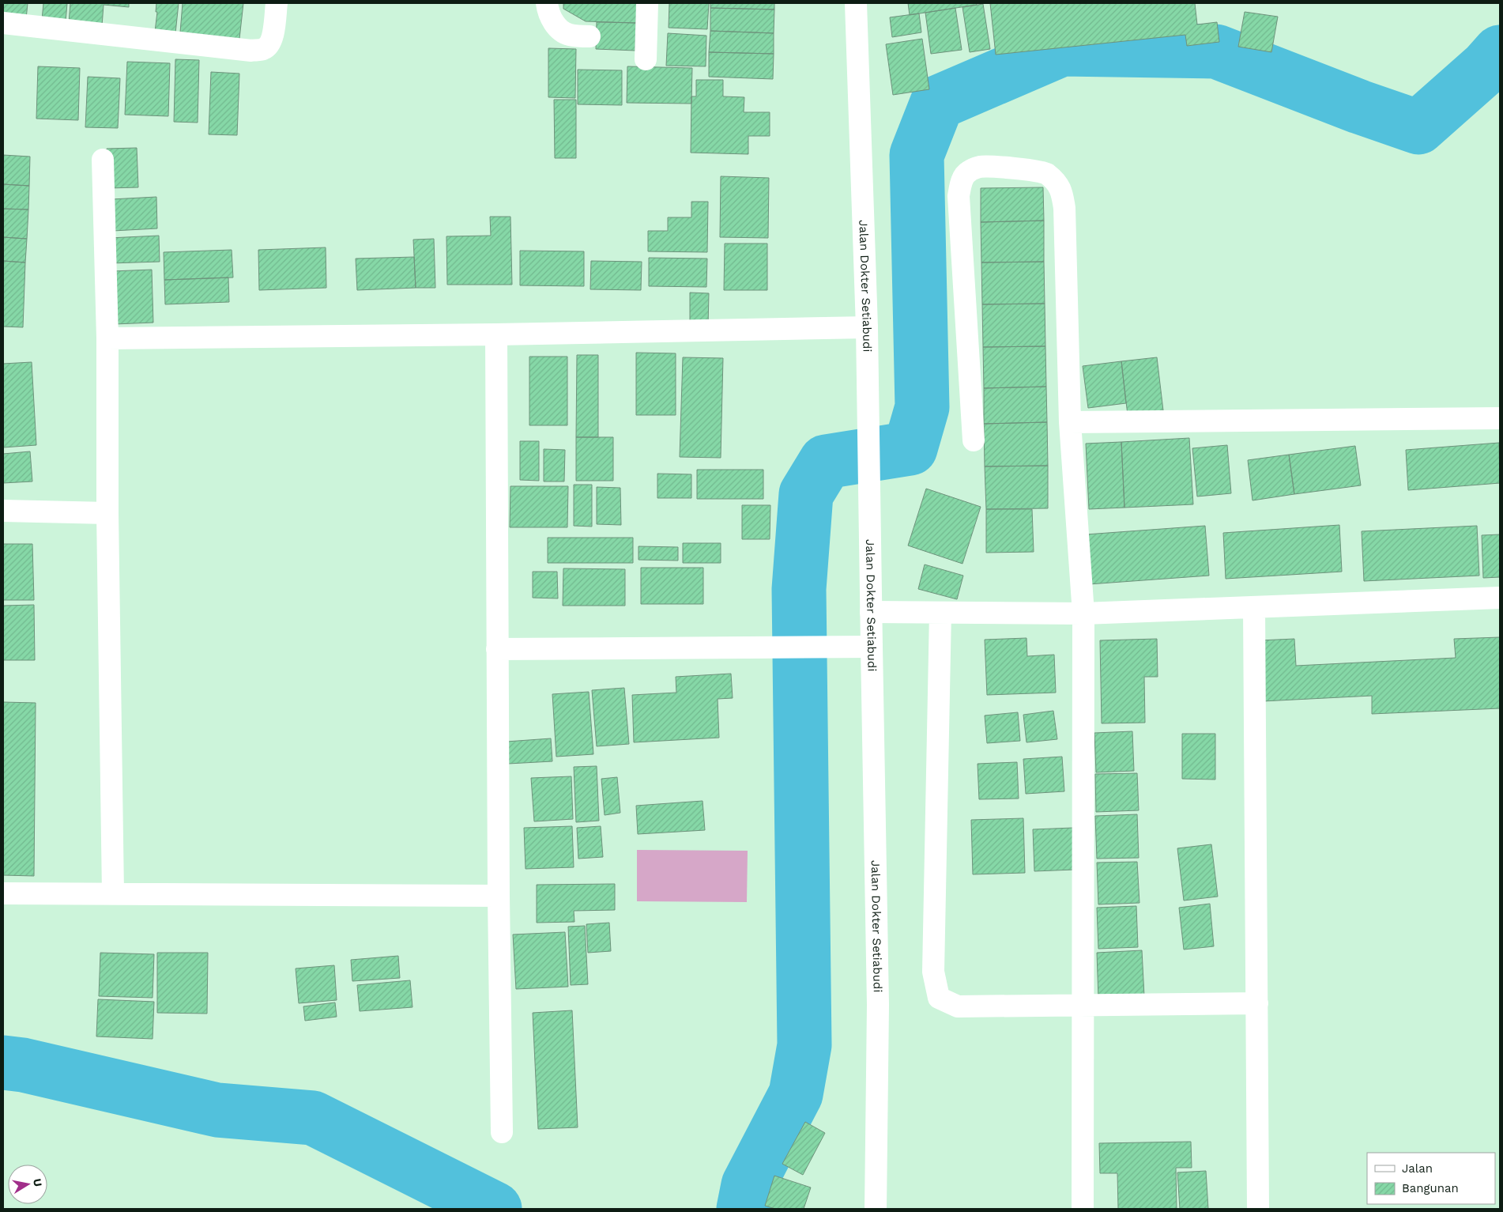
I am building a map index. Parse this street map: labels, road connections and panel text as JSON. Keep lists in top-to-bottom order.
{
  "streets": {
    "street": ["Jalan Dokter Setiabudi"]
  },
  "legend": ["Jalan", "Bangunan"],
  "north": "right"
}
